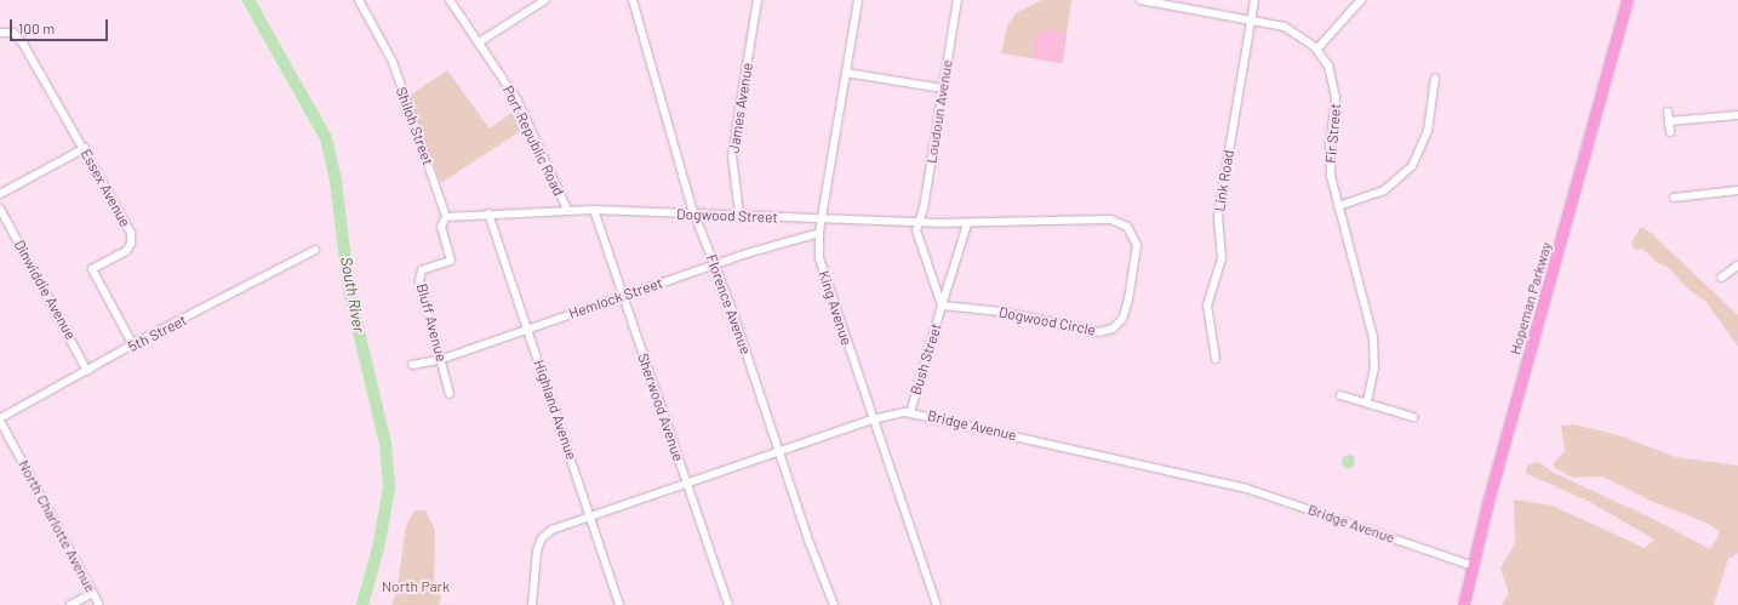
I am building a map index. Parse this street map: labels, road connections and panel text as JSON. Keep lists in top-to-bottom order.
{
  "streets": {
    "main road": ["Hopeman Parkway"],
    "street": [
      "James Avenue",
      "Loudoun Avenue",
      "Shiloh Street",
      "Fir Street",
      "Port Republic Road",
      "Link Road",
      "Essex Avenue",
      "Dogwood Street",
      "Dinwiddie Avenue",
      "Hemlock Street",
      "Florence Avenue",
      "King Avenue",
      "Dogwood Circle",
      "Bluff Avenue",
      "5th Street",
      "Bush Street",
      "Sherwood Avenue",
      "Highland Avenue",
      "Bridge Avenue",
      "North Charlotte Avenue"
    ]
  },
  "crossings": [
    ["James Avenue", "Dogwood Street"],
    ["Loudoun Avenue", "Dogwood Street"],
    ["Loudoun Avenue", "Bush Street"],
    ["Shiloh Street", "Bluff Avenue"],
    ["Fir Street", "Link Road"],
    ["Port Republic Road", "Dogwood Street"],
    ["Essex Avenue", "5th Street"],
    ["Dogwood Street", "Florence Avenue"],
    ["Dogwood Street", "King Avenue"],
    ["Dogwood Street", "Dogwood Circle"],
    ["Dogwood Street", "Bush Street"],
    ["Dogwood Street", "Sherwood Avenue"],
    ["Dogwood Street", "Highland Avenue"],
    ["Dinwiddie Avenue", "5th Street"],
    ["Hemlock Street", "Florence Avenue"],
    ["Hemlock Street", "King Avenue"],
    ["Hemlock Street", "Bluff Avenue"],
    ["Hemlock Street", "Sherwood Avenue"],
    ["Hemlock Street", "Highland Avenue"],
    ["Hopeman Parkway", "Bridge Avenue"],
    ["Florence Avenue", "Bridge Avenue"],
    ["King Avenue", "Bridge Avenue"],
    ["Dogwood Circle", "Bush Street"],
    ["5th Street", "North Charlotte Avenue"],
    ["Bush Street", "Bridge Avenue"],
    ["Sherwood Avenue", "Bridge Avenue"],
    ["Highland Avenue", "Bridge Avenue"]
  ],
  "water": ["South River"],
  "parks": ["North Park"],
  "scale_bar": "100 m"
}
